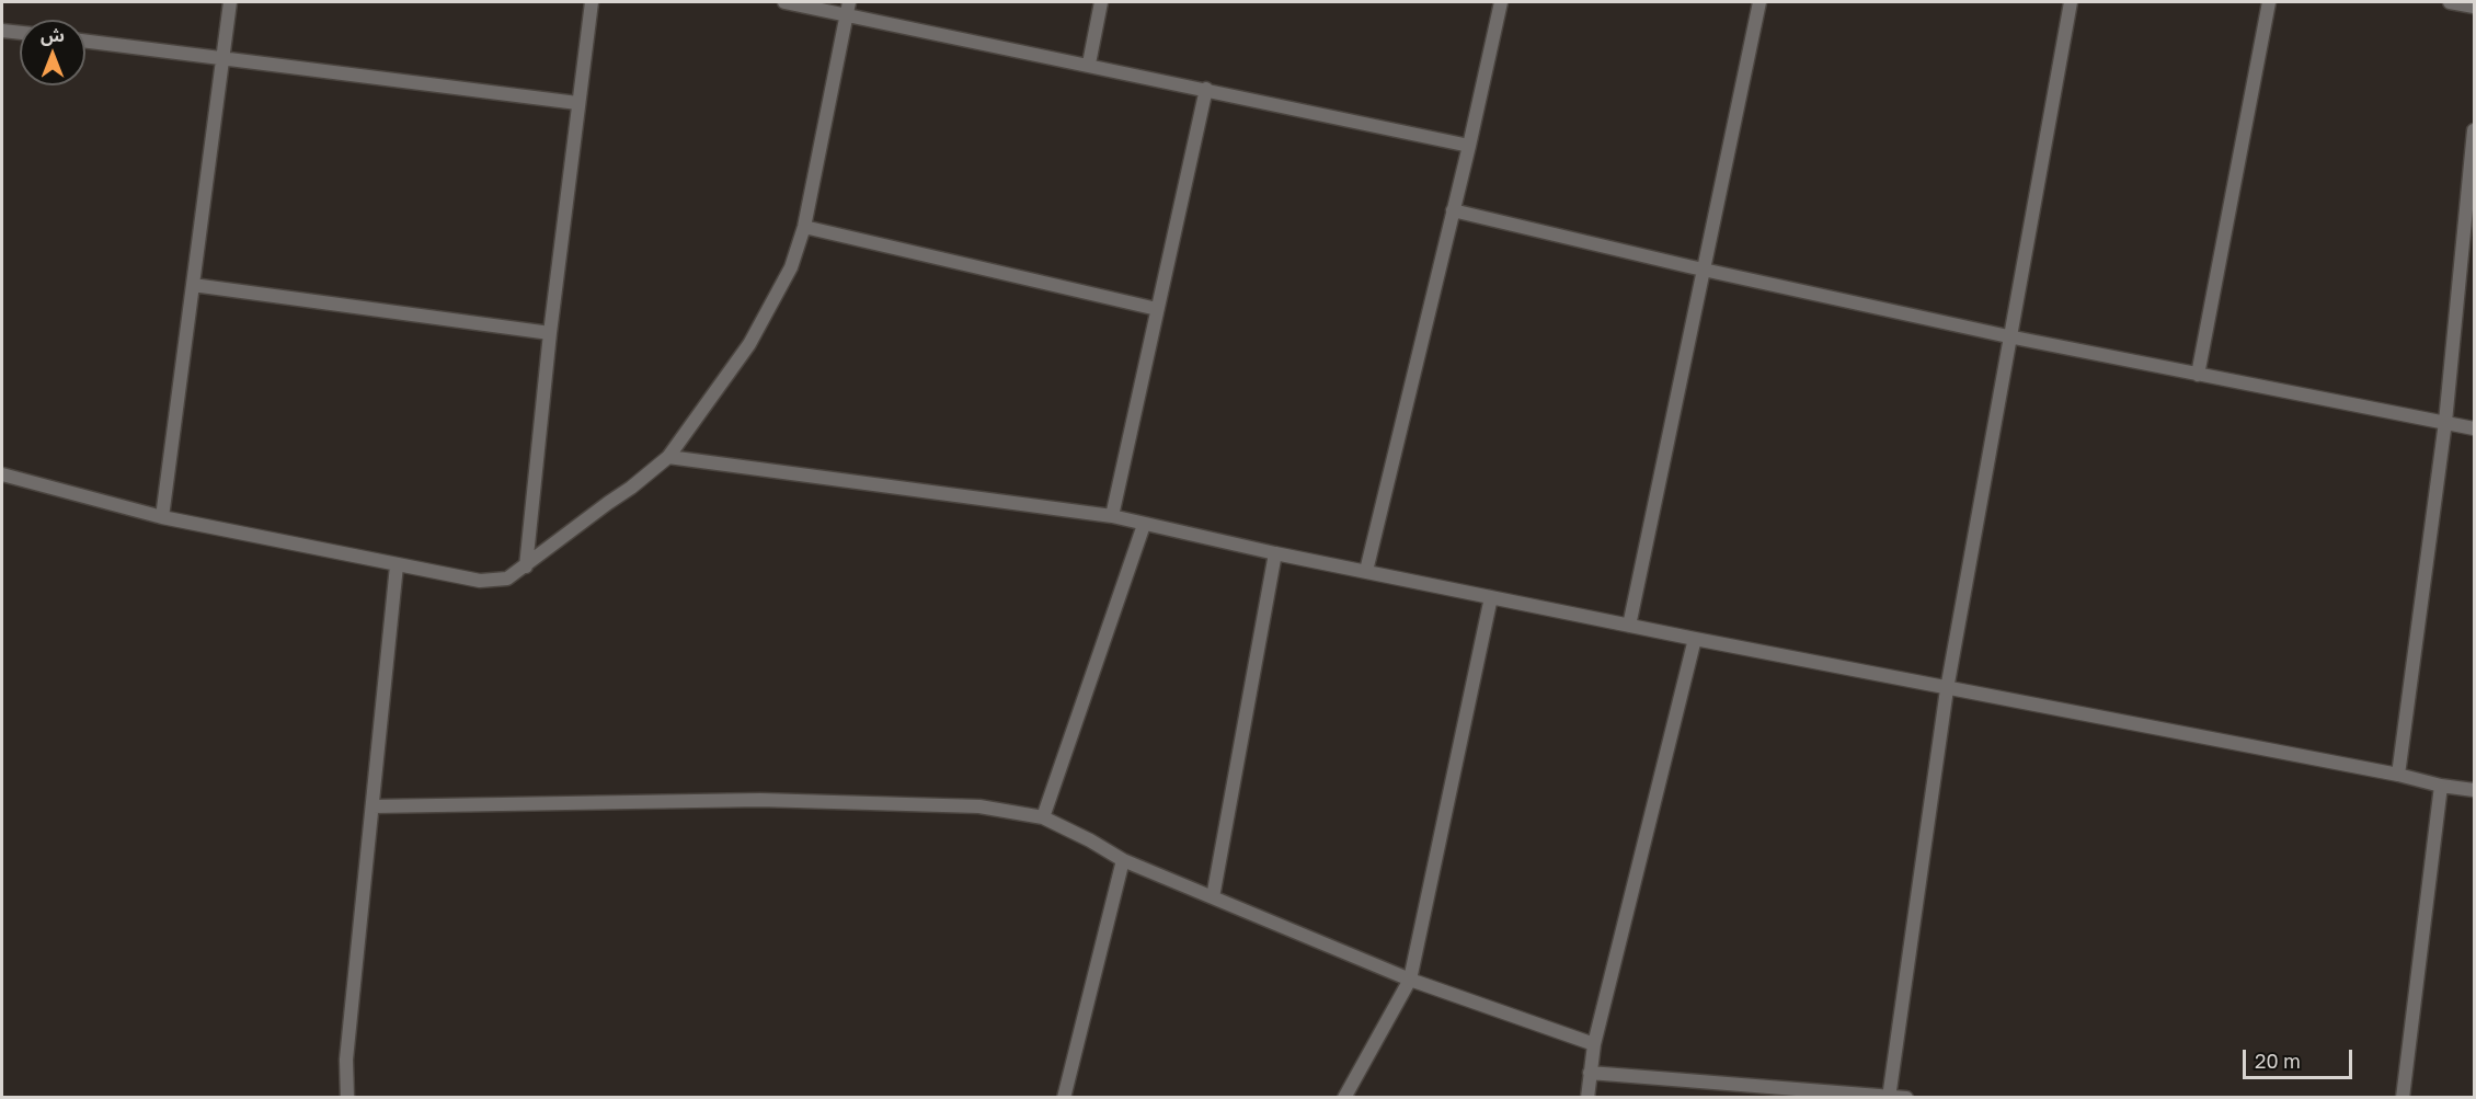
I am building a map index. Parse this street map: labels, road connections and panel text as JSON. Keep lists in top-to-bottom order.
{
  "scale_bar": "20 m",
  "north": "top"
}
